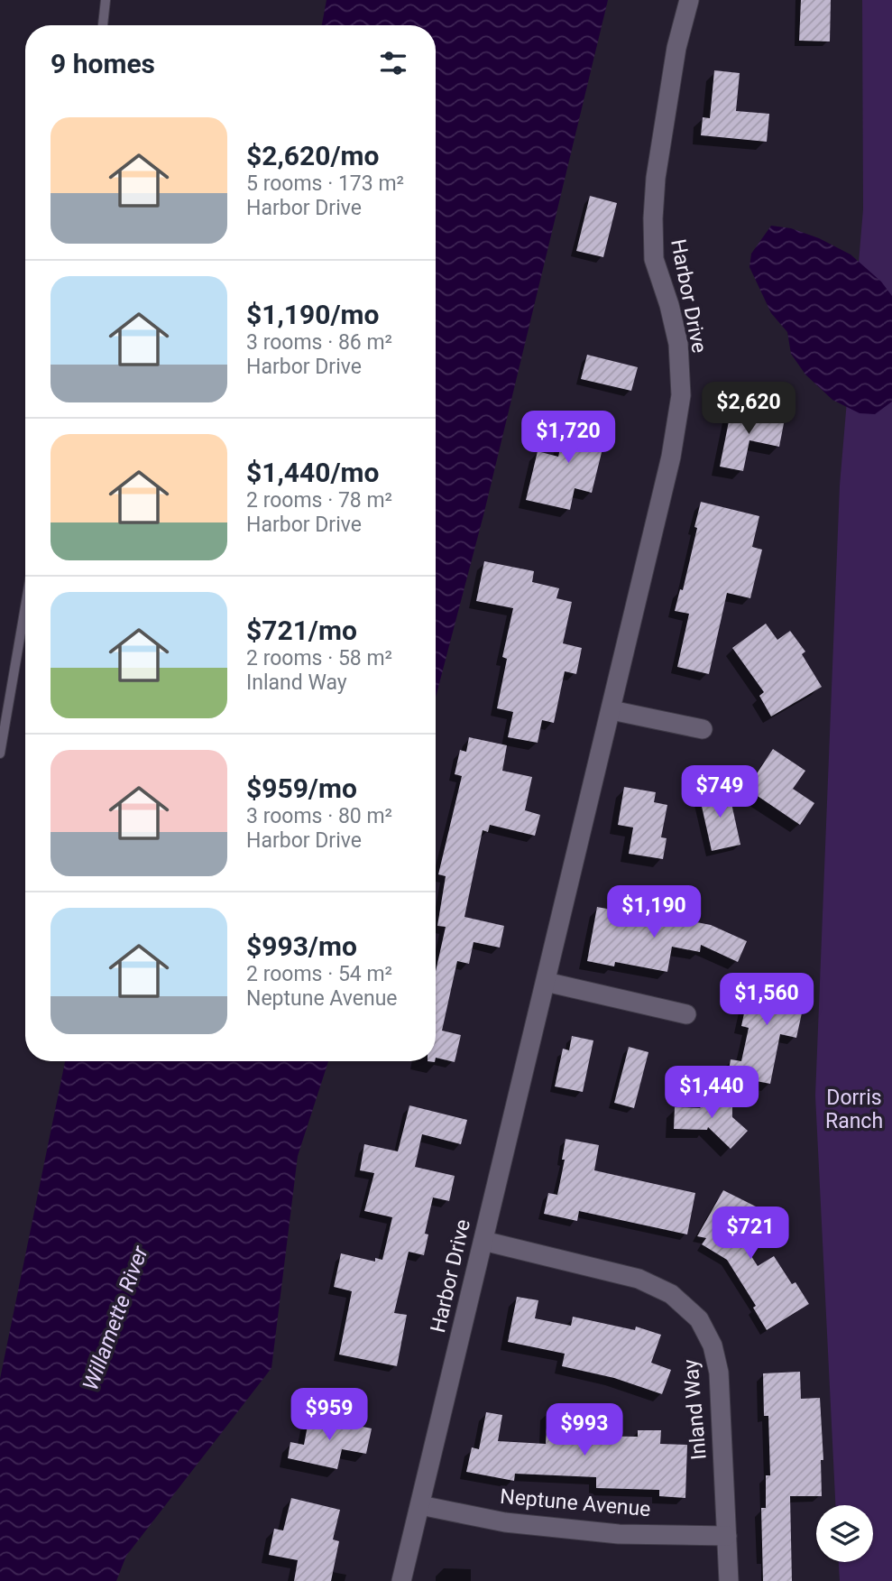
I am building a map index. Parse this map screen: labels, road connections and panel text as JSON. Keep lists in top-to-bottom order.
{
  "streets": {
    "street": ["Harbor Drive", "Inland Way", "Neptune Avenue"]
  },
  "crossings": [
    ["Harbor Drive", "Inland Way"],
    ["Harbor Drive", "Neptune Avenue"],
    ["Inland Way", "Neptune Avenue"]
  ],
  "water": ["Willamette River"],
  "parks": ["Dorris Ranch"],
  "page": {
    "heading": "9 homes",
    "list": [
      {
        "name": "$2,620/mo",
        "note": "5 rooms · 173 m² · Harbor Drive"
      },
      {
        "name": "$1,190/mo",
        "note": "3 rooms · 86 m² · Harbor Drive"
      },
      {
        "name": "$1,440/mo",
        "note": "2 rooms · 78 m² · Harbor Drive"
      },
      {
        "name": "$721/mo",
        "note": "2 rooms · 58 m² · Inland Way"
      },
      {
        "name": "$959/mo",
        "note": "3 rooms · 80 m² · Harbor Drive"
      },
      {
        "name": "$993/mo",
        "note": "2 rooms · 54 m² · Neptune Avenue"
      }
    ],
    "price": [
      "$2,620",
      "$1,720",
      "$749",
      "$1,190",
      "$1,560",
      "$1,440",
      "$721",
      "$959",
      "$993"
    ]
  }
}
